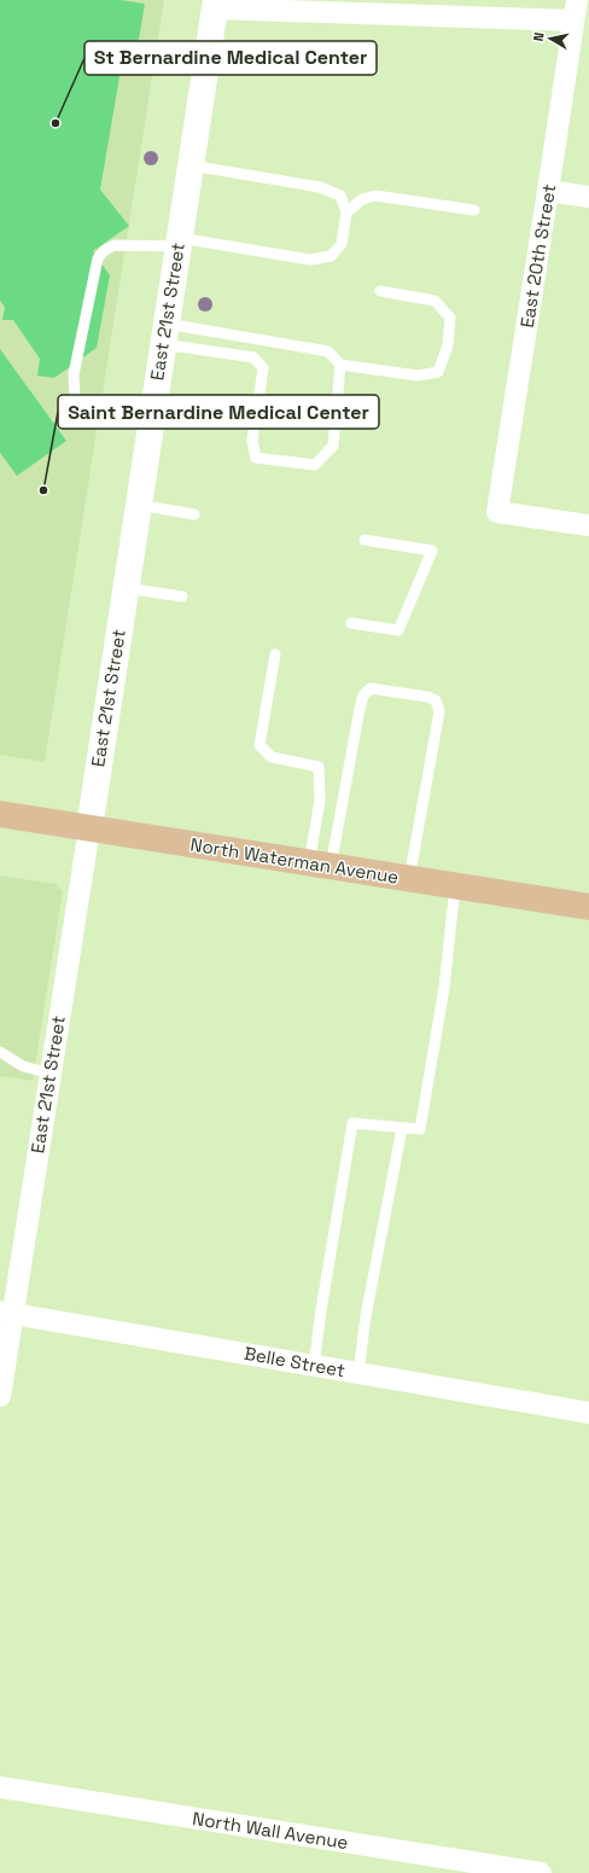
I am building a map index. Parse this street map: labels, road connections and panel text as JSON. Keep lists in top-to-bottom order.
{
  "streets": {
    "main road": ["North Waterman Avenue"],
    "street": [
      "East 20th Street",
      "East 21st Street",
      "Belle Street",
      "North Wall Avenue"
    ]
  },
  "crossings": [
    ["East 21st Street", "North Waterman Avenue"],
    ["East 21st Street", "Belle Street"]
  ],
  "places": ["St Bernardine Medical Center", "Saint Bernardine Medical Center"],
  "north": "left"
}
